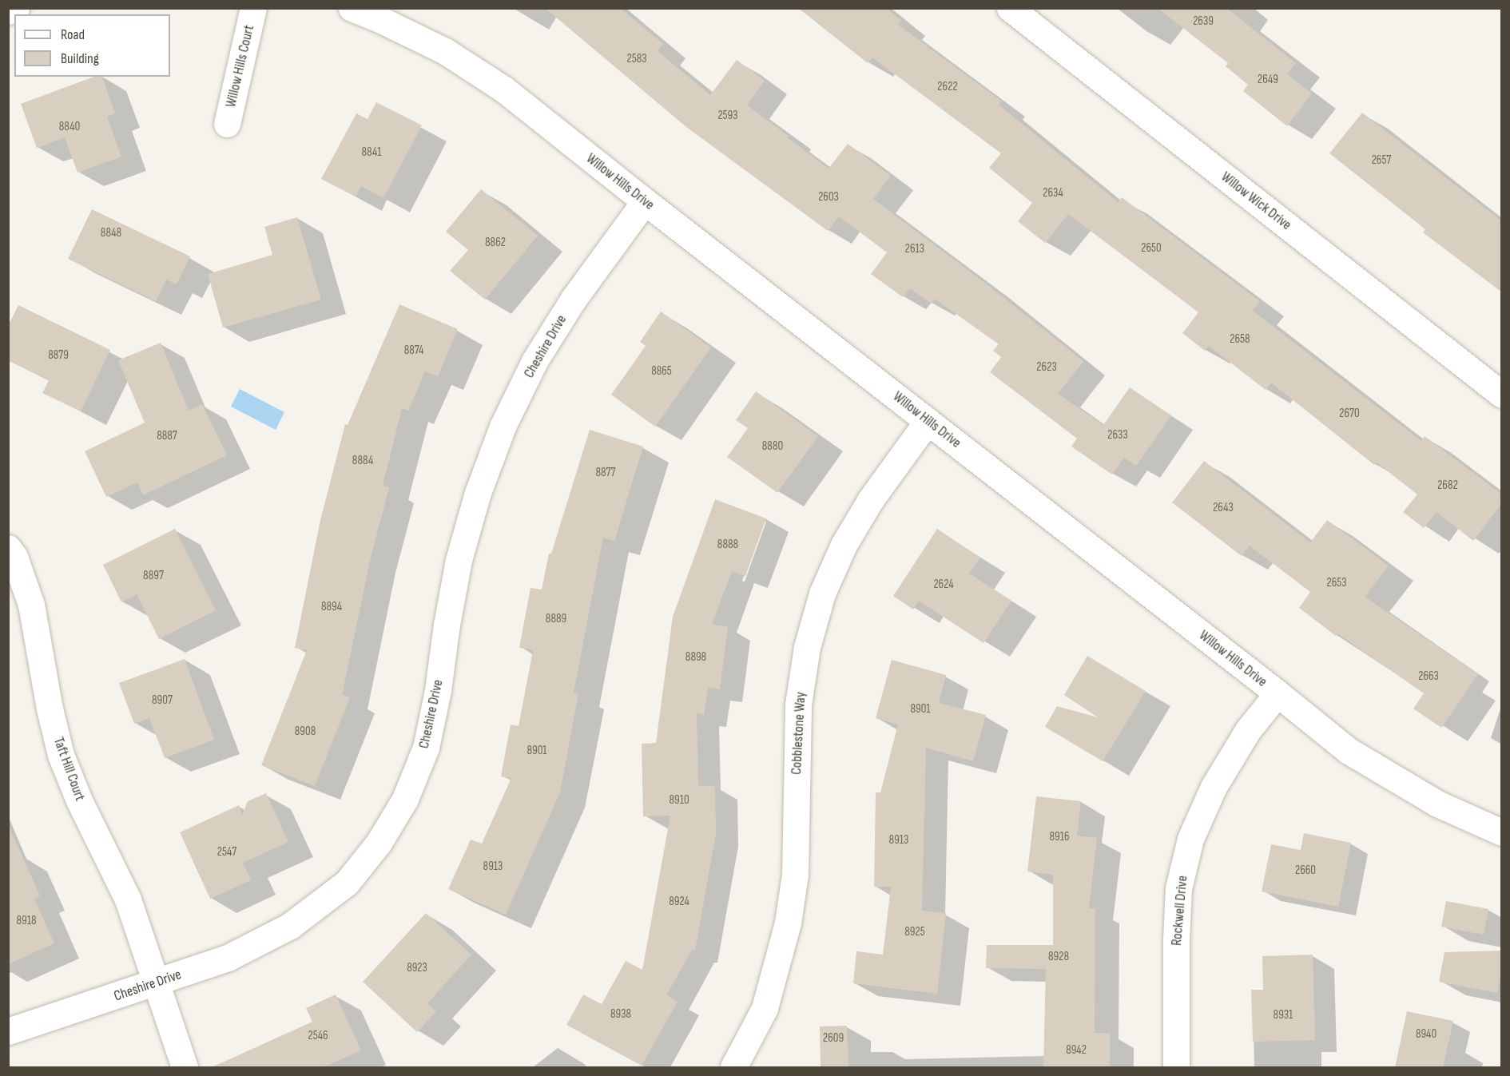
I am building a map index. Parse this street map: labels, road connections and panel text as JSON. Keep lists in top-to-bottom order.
{
  "streets": {
    "street": [
      "Willow Hills Court",
      "Willow Hills Drive",
      "Willow Wick Drive",
      "Cheshire Drive",
      "Cobblestone Way",
      "Taft Hill Court",
      "Rockwell Drive"
    ]
  },
  "crossings": [
    ["Willow Hills Drive", "Cheshire Drive"],
    ["Willow Hills Drive", "Cobblestone Way"],
    ["Willow Hills Drive", "Rockwell Drive"],
    ["Cheshire Drive", "Taft Hill Court"]
  ],
  "house_numbers": [
    "2639",
    "2583",
    "2649",
    "2622",
    "2593",
    "8840",
    "8841",
    "2657",
    "2634",
    "2603",
    "8848",
    "8862",
    "2650",
    "2613",
    "2658",
    "8874",
    "8879",
    "2623",
    "8865",
    "2670",
    "2633",
    "8887",
    "8880",
    "8884",
    "8877",
    "2682",
    "2643",
    "8888",
    "8897",
    "2653",
    "2624",
    "8894",
    "8889",
    "8898",
    "2663",
    "8907",
    "8901",
    "8908",
    "8901",
    "8910",
    "8916",
    "8913",
    "2547",
    "8913",
    "2660",
    "8924",
    "8918",
    "8925",
    "8928",
    "8923",
    "8938",
    "8931",
    "8940",
    "2546",
    "2609",
    "8942"
  ],
  "legend": ["Road", "Building"]
}
